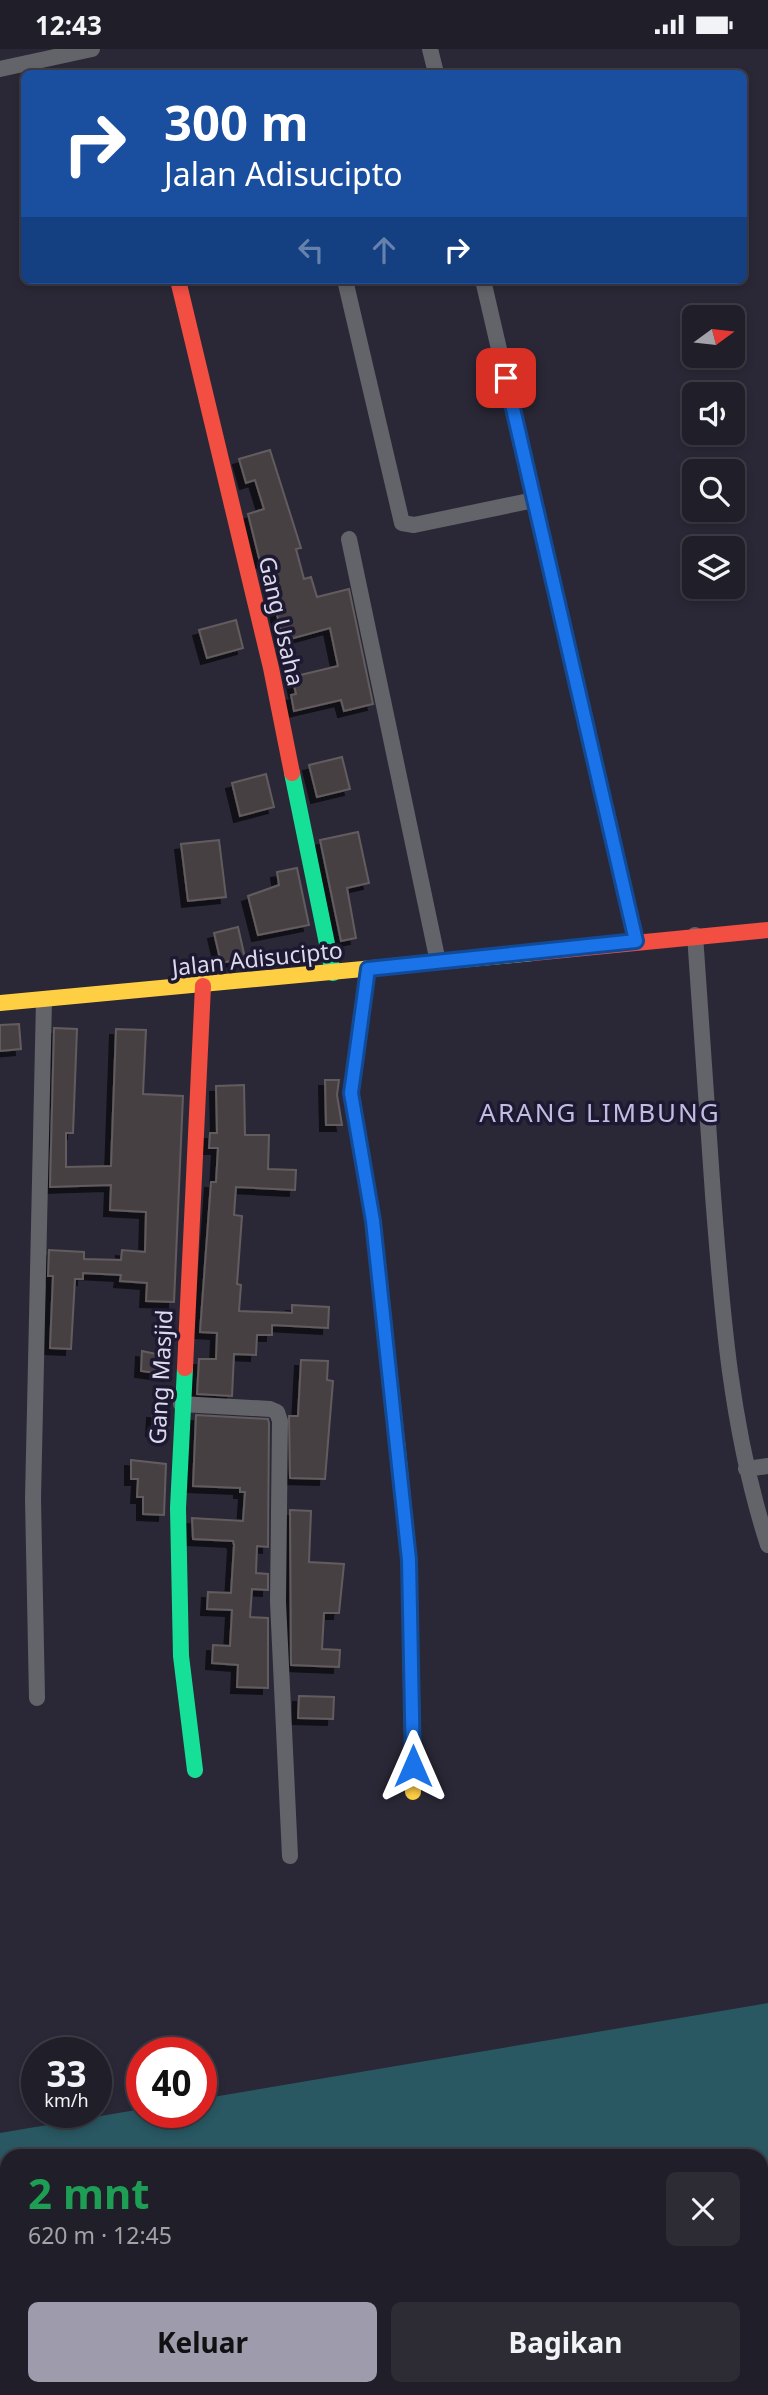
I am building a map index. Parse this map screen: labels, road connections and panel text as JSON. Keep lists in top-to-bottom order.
{
  "streets": {
    "street": ["Gang Usaha", "Jalan Adisucipto", "Gang Masjid"]
  },
  "crossings": [
    ["Gang Usaha", "Jalan Adisucipto"],
    ["Jalan Adisucipto", "Gang Masjid"]
  ],
  "districts": ["ARANG LIMBUNG"],
  "north": "right",
  "page": {
    "status": "12:43",
    "turn": ["300 m", "Jalan Adisucipto"],
    "speed": "33 km/h",
    "limit": "40",
    "heading": ["2 mnt", "620 m · 12:45"],
    "buttons": ["Keluar", "Bagikan"]
  }
}
